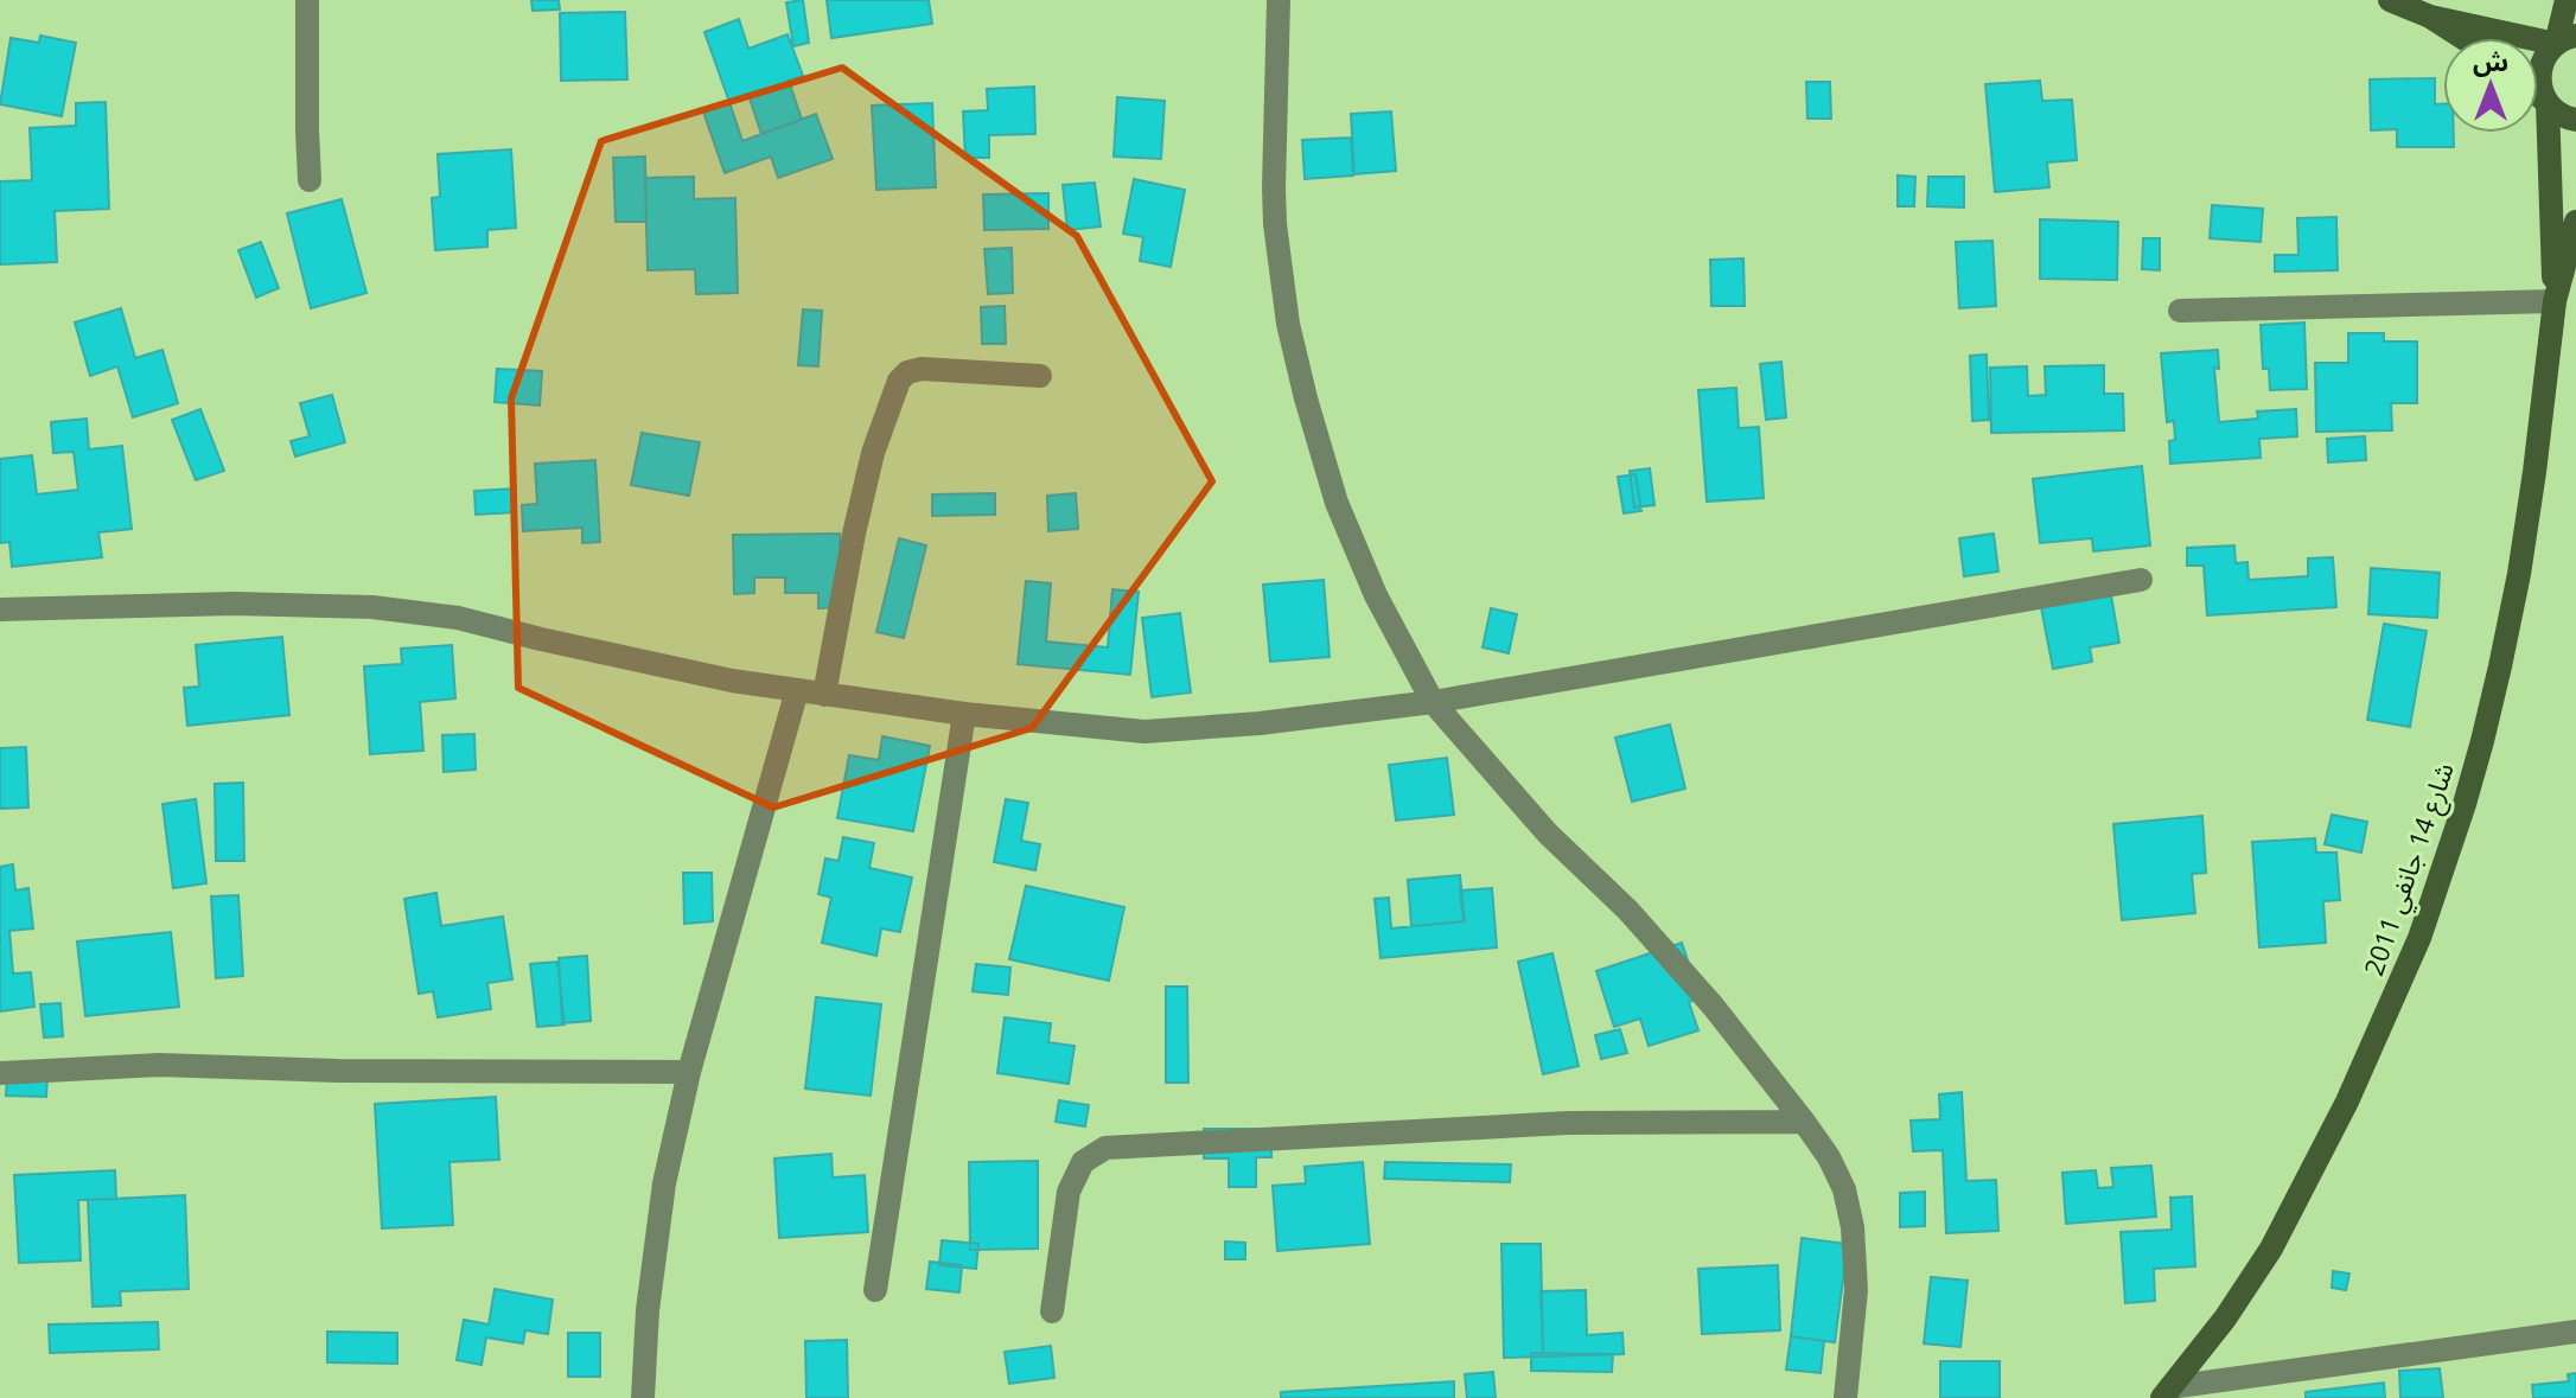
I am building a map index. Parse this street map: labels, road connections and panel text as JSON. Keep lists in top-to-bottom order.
{
  "streets": {
    "main road": ["شارع 14 جانفي 2011"]
  },
  "north": "top"
}
